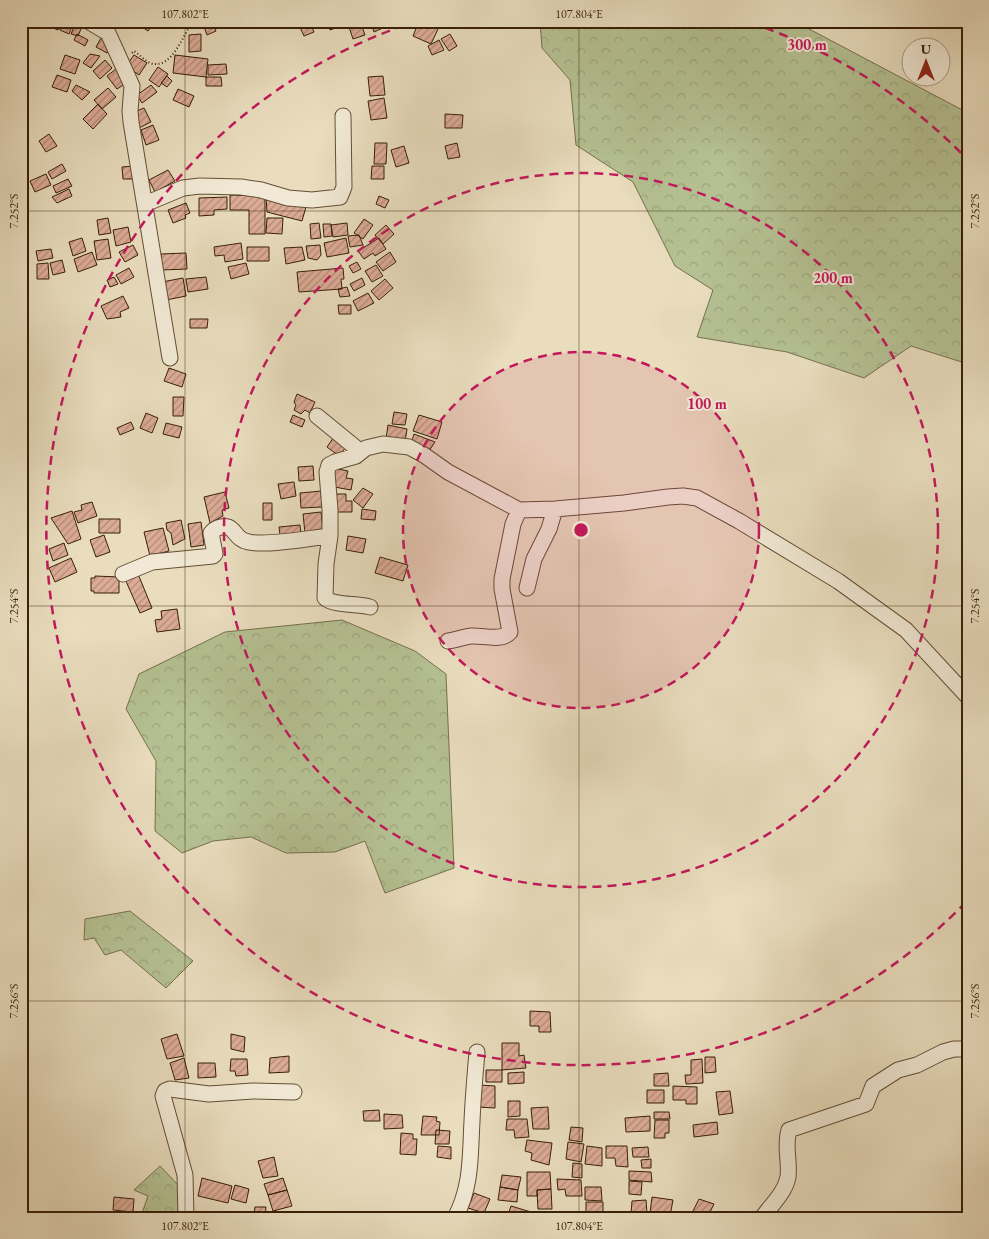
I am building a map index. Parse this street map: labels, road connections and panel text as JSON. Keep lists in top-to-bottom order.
{
  "north": "top",
  "coordinates": [
    "107.802°E",
    "107.804°E",
    "7.252°S",
    "7.254°S",
    "7.256°S"
  ],
  "rings": ["300 m", "200 m", "100 m"]
}
